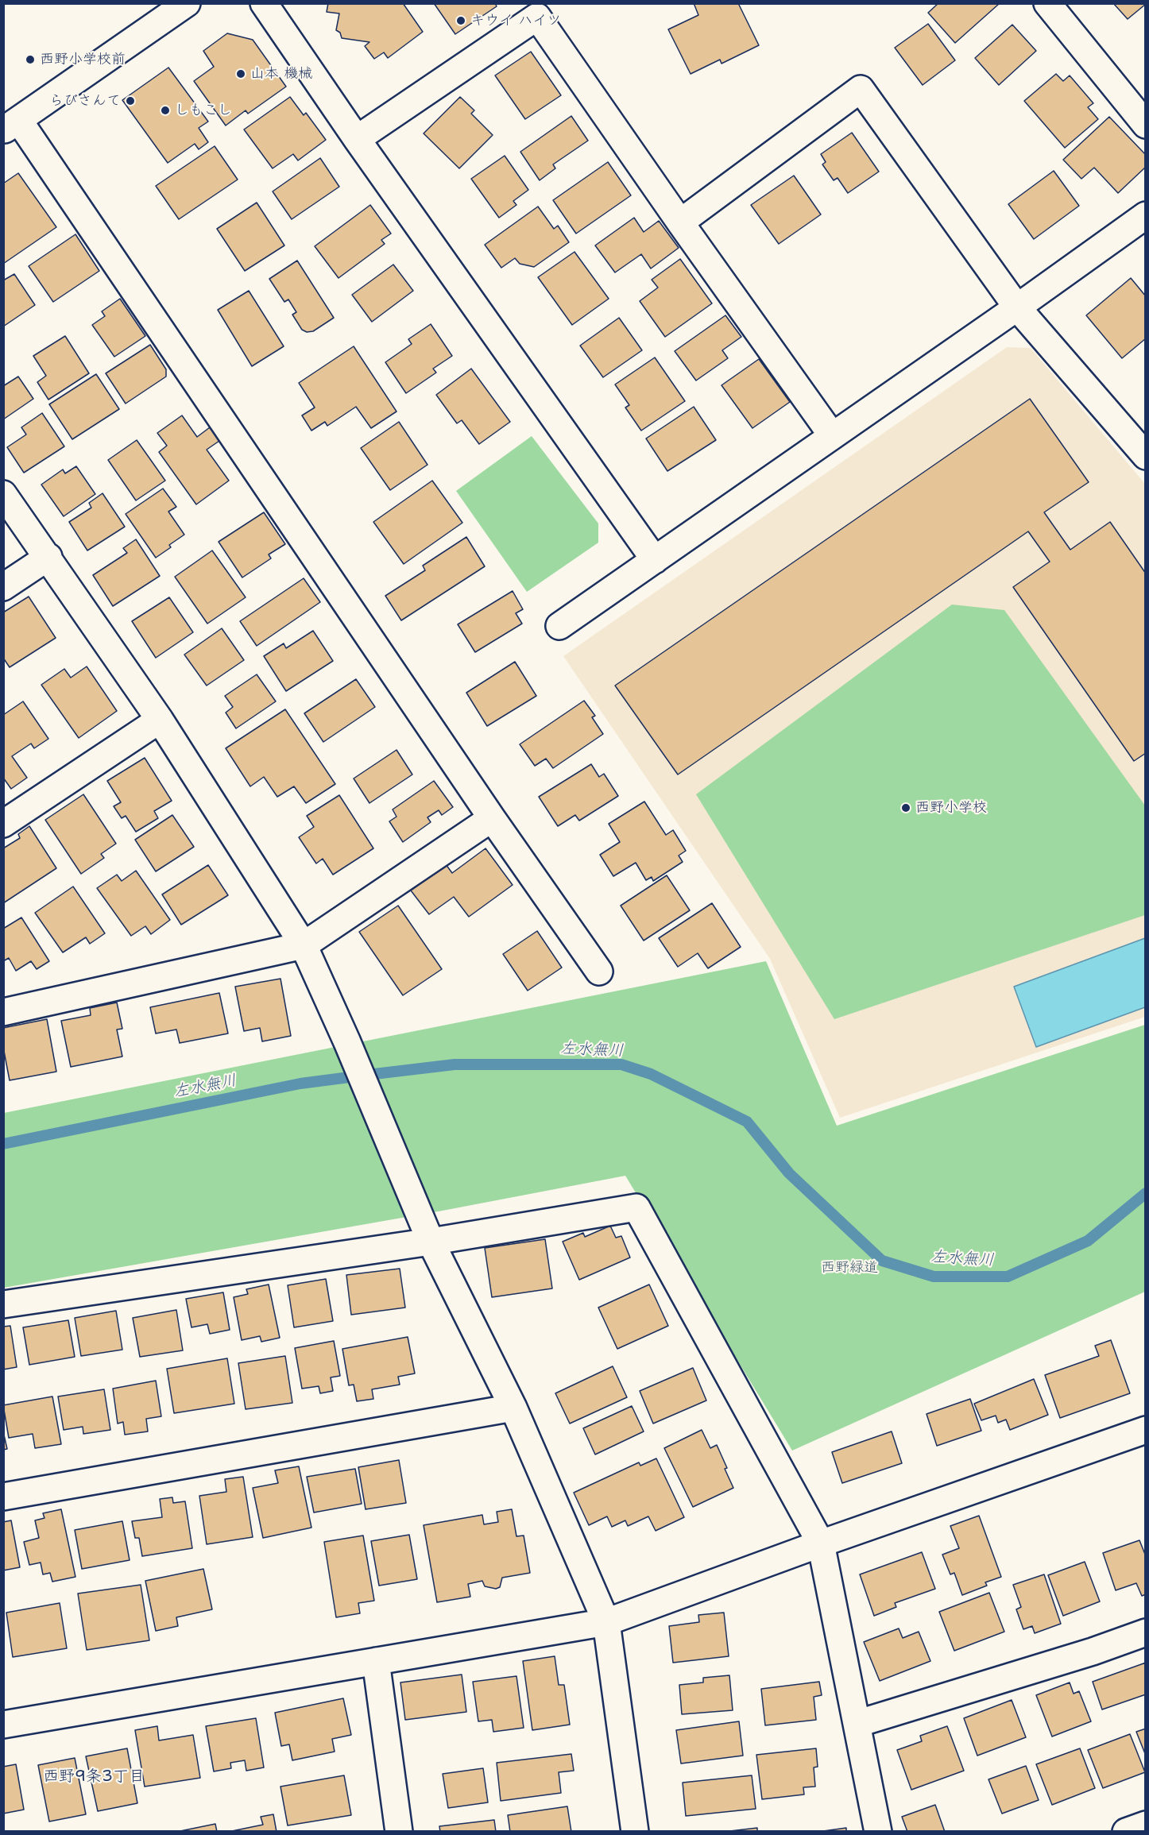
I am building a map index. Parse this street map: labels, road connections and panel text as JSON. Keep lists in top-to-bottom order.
{
  "districts": ["西野9条3丁目"],
  "water": ["左水無川"],
  "parks": ["西野緑道"],
  "places": [
    "キウイ ハイツ",
    "西野小学校前",
    "山本 機械",
    "らびさんて",
    "しもこし",
    "西野小学校"
  ]
}
